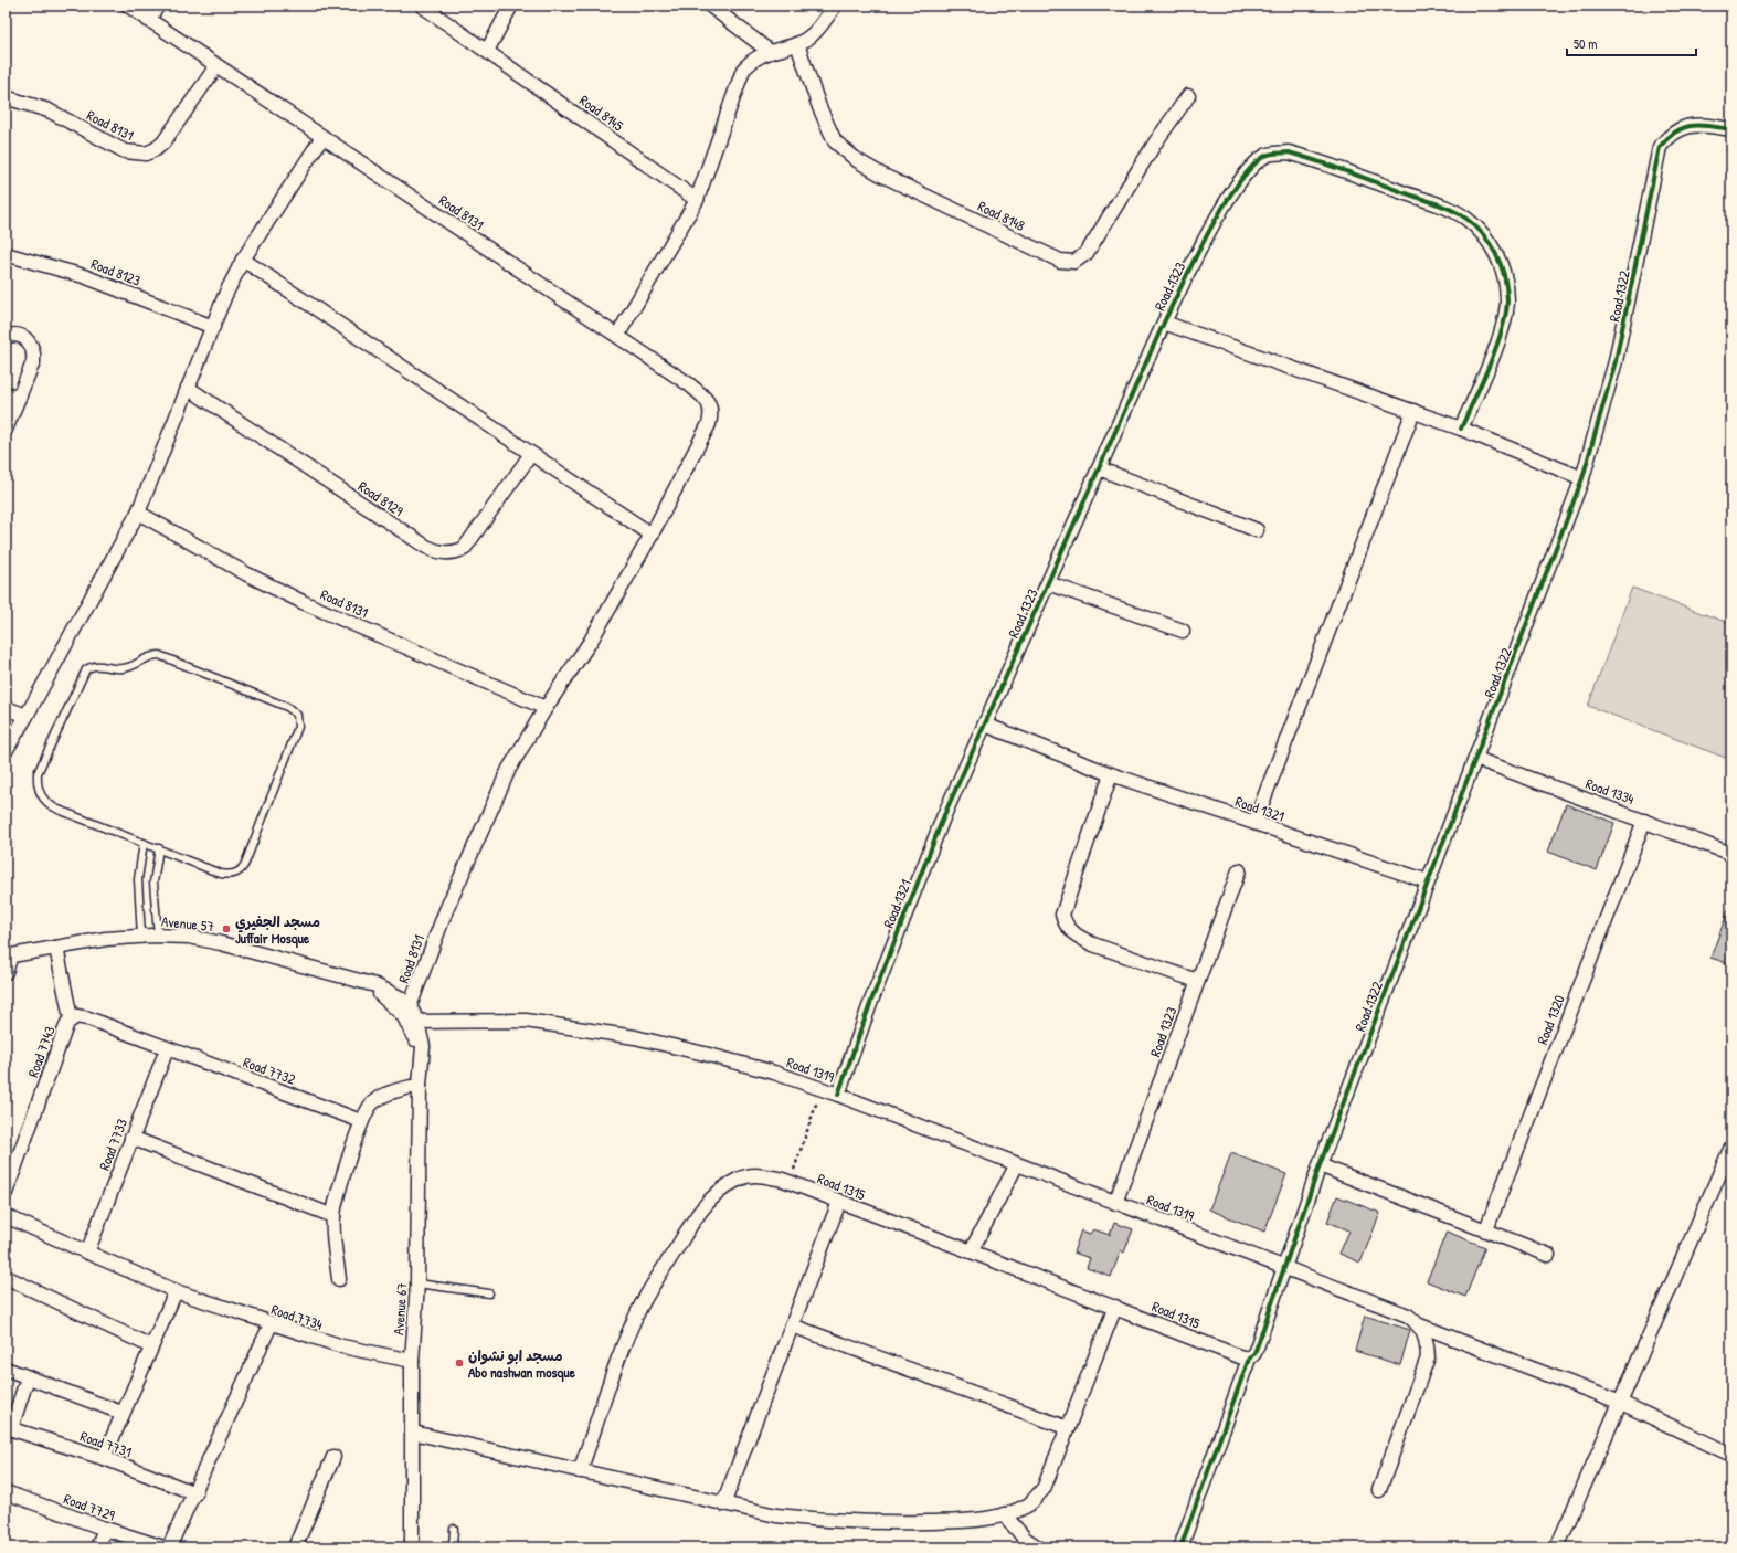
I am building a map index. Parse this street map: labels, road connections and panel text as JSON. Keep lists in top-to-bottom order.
{
  "streets": {
    "street": [
      "Road 8145",
      "Road 8131",
      "Road 8148",
      "Road 8123",
      "Road 1323",
      "Road 1322",
      "Road 8129",
      "Road 1334",
      "Road 1321",
      "Avenue 57",
      "Road 1320",
      "Road 7743",
      "Road 1319",
      "Road 7732",
      "Road 7733",
      "Road 1315",
      "Avenue 67",
      "Road 7734",
      "Road 7731",
      "Road 7729"
    ]
  },
  "crossings": [
    ["Road 8131", "Avenue 67"],
    ["Road 1323", "Road 1321"],
    ["Road 1323", "Road 1319"],
    ["Road 1322", "Road 1334"],
    ["Road 1322", "Road 1321"],
    ["Road 1322", "Road 1319"],
    ["Road 1322", "Road 1315"],
    ["Road 1334", "Road 1320"],
    ["Road 1321", "Road 1319"],
    ["Avenue 57", "Avenue 67"],
    ["Road 7743", "Road 7732"],
    ["Road 7743", "Road 7733"],
    ["Road 1319", "Avenue 67"],
    ["Road 7732", "Road 7733"],
    ["Road 7733", "Road 7734"],
    ["Avenue 67", "Road 7734"]
  ],
  "places": ["مسجد الجفيري Juffair Mosque", "مسجد ابو نشوان Abo nashwan mosque"],
  "scale_bar": "50 m"
}
